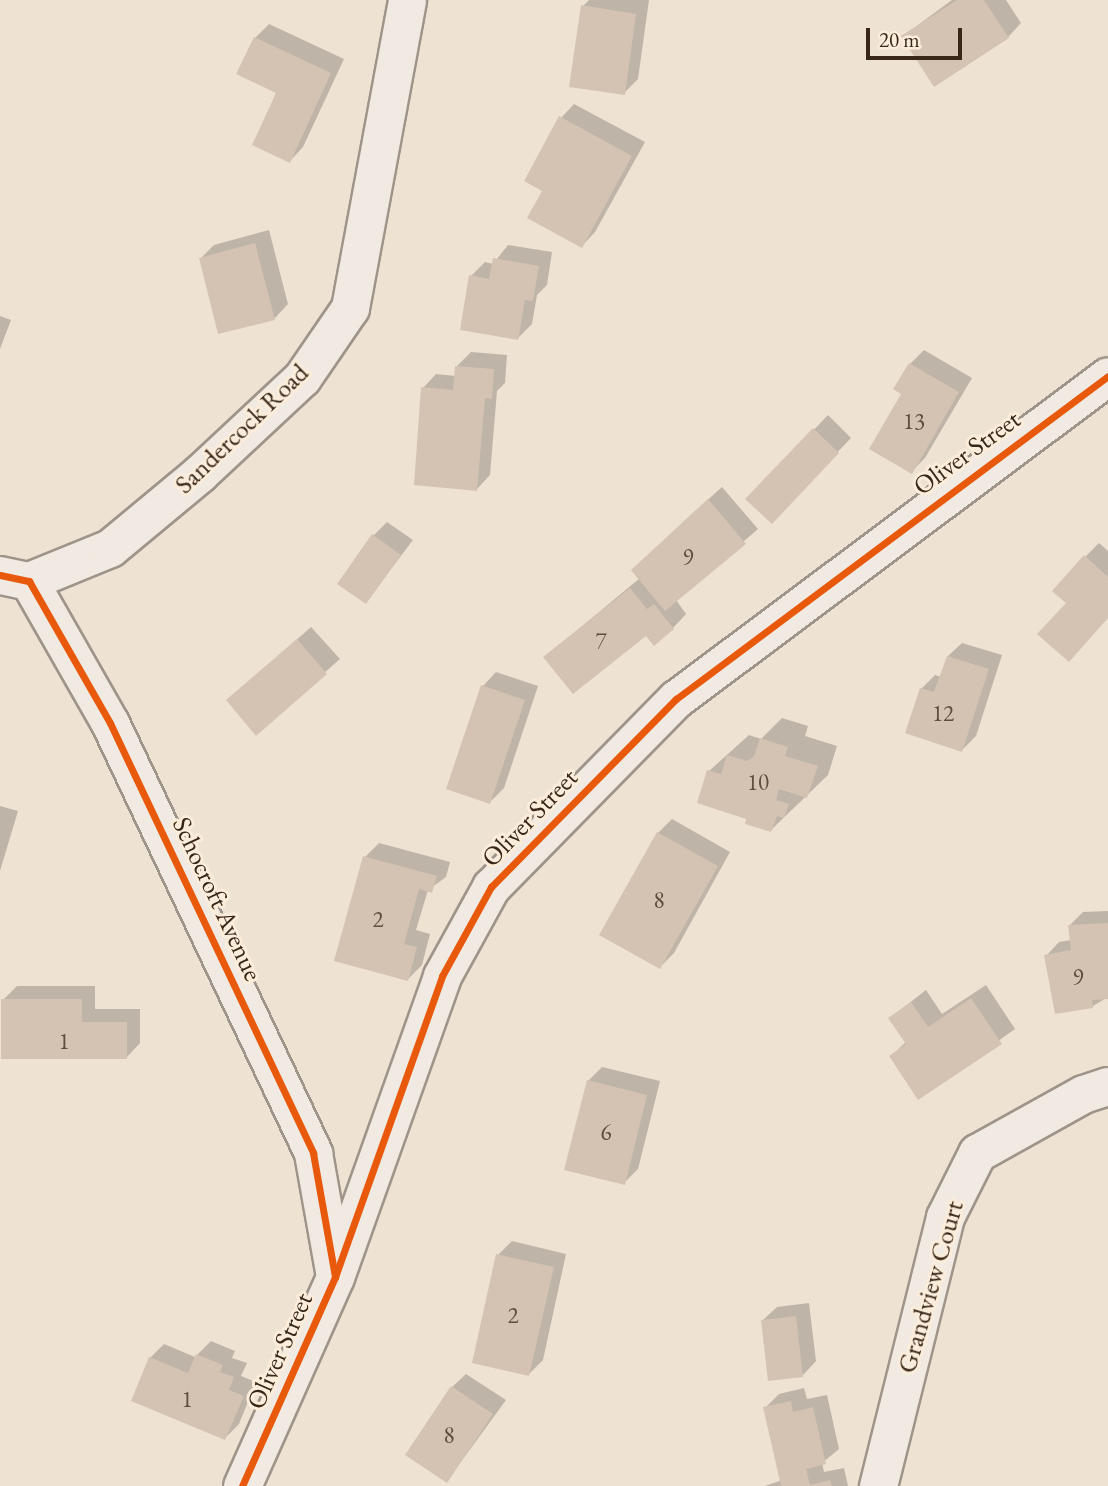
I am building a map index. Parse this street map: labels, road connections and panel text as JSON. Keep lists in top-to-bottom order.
{
  "streets": {
    "street": [
      "Sandercock Road",
      "Oliver Street",
      "Schocroft Avenue",
      "Grandview Court"
    ]
  },
  "crossings": [
    ["Sandercock Road", "Schocroft Avenue"],
    ["Oliver Street", "Schocroft Avenue"]
  ],
  "house_numbers": [
    "13",
    "9",
    "7",
    "12",
    "10",
    "8",
    "2",
    "9",
    "1",
    "6",
    "2",
    "1",
    "8"
  ],
  "scale_bar": "20 m"
}
